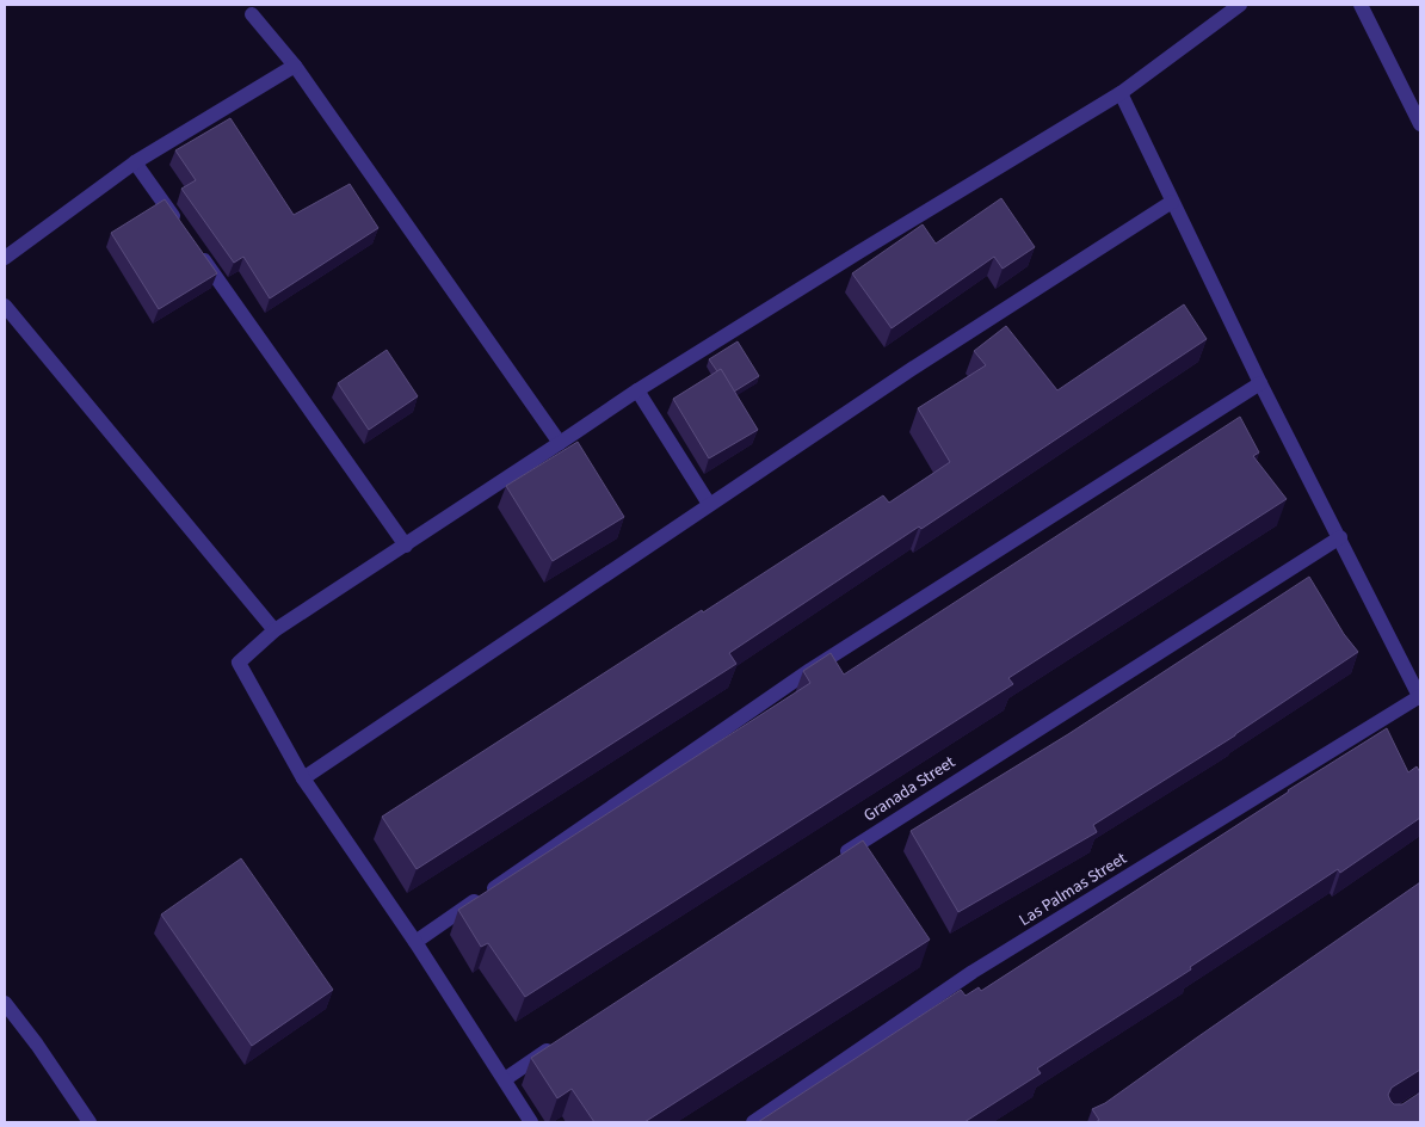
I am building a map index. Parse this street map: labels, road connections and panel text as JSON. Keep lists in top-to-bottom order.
{
  "streets": {
    "street": ["Granada Street", "Las Palmas Street"]
  }
}
